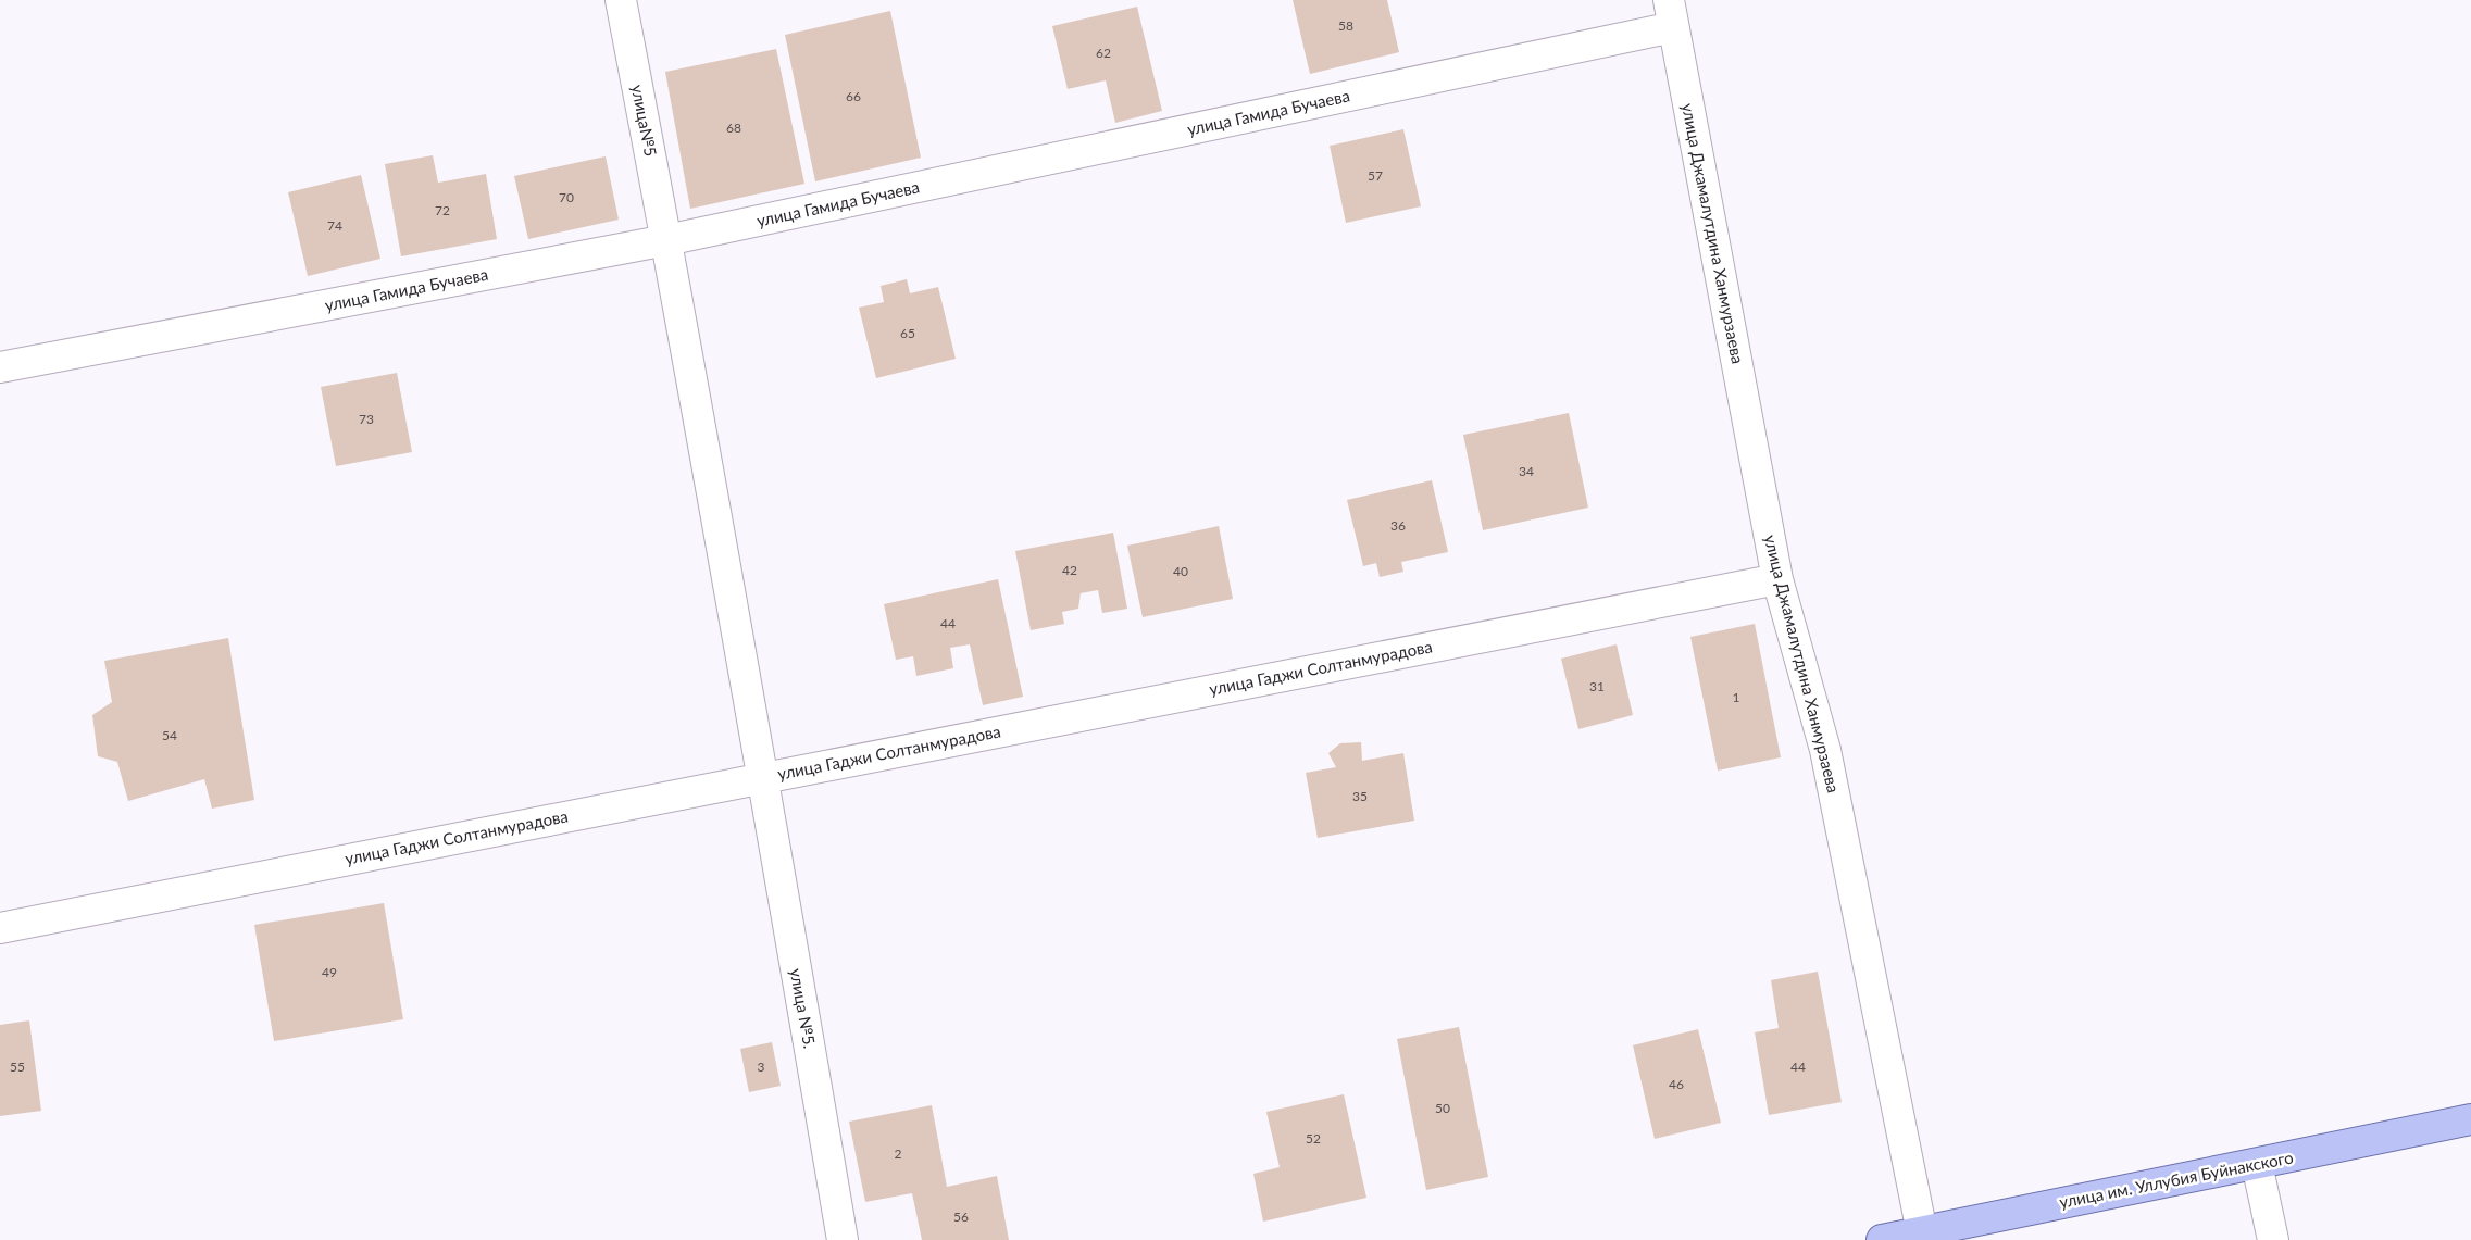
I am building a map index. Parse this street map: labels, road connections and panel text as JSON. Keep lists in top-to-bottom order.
{
  "streets": {
    "main road": ["улица им. Уллубия Буйнакского"],
    "street": [
      "улица Гамида Бучаева",
      "улица№5",
      "улица Джамалутдина Ханмурзаева",
      "улица Гаджи Солтанмурадова",
      "улица №5."
    ]
  },
  "crossings": [
    ["улица Гамида Бучаева", "улица№5"],
    ["улица Гамида Бучаева", "улица Джамалутдина Ханмурзаева"],
    ["улица№5", "улица Гаджи Солтанмурадова"],
    ["улица№5", "улица №5."],
    ["улица Джамалутдина Ханмурзаева", "улица Гаджи Солтанмурадова"],
    ["улица Джамалутдина Ханмурзаева", "улица им. Уллубия Буйнакского"],
    ["улица Гаджи Солтанмурадова", "улица №5."]
  ],
  "house_numbers": [
    "58",
    "62",
    "66",
    "68",
    "57",
    "70",
    "72",
    "74",
    "65",
    "73",
    "34",
    "36",
    "42",
    "40",
    "44",
    "31",
    "1",
    "54",
    "35",
    "49",
    "55",
    "3",
    "44",
    "46",
    "50",
    "52",
    "2",
    "56"
  ]
}
